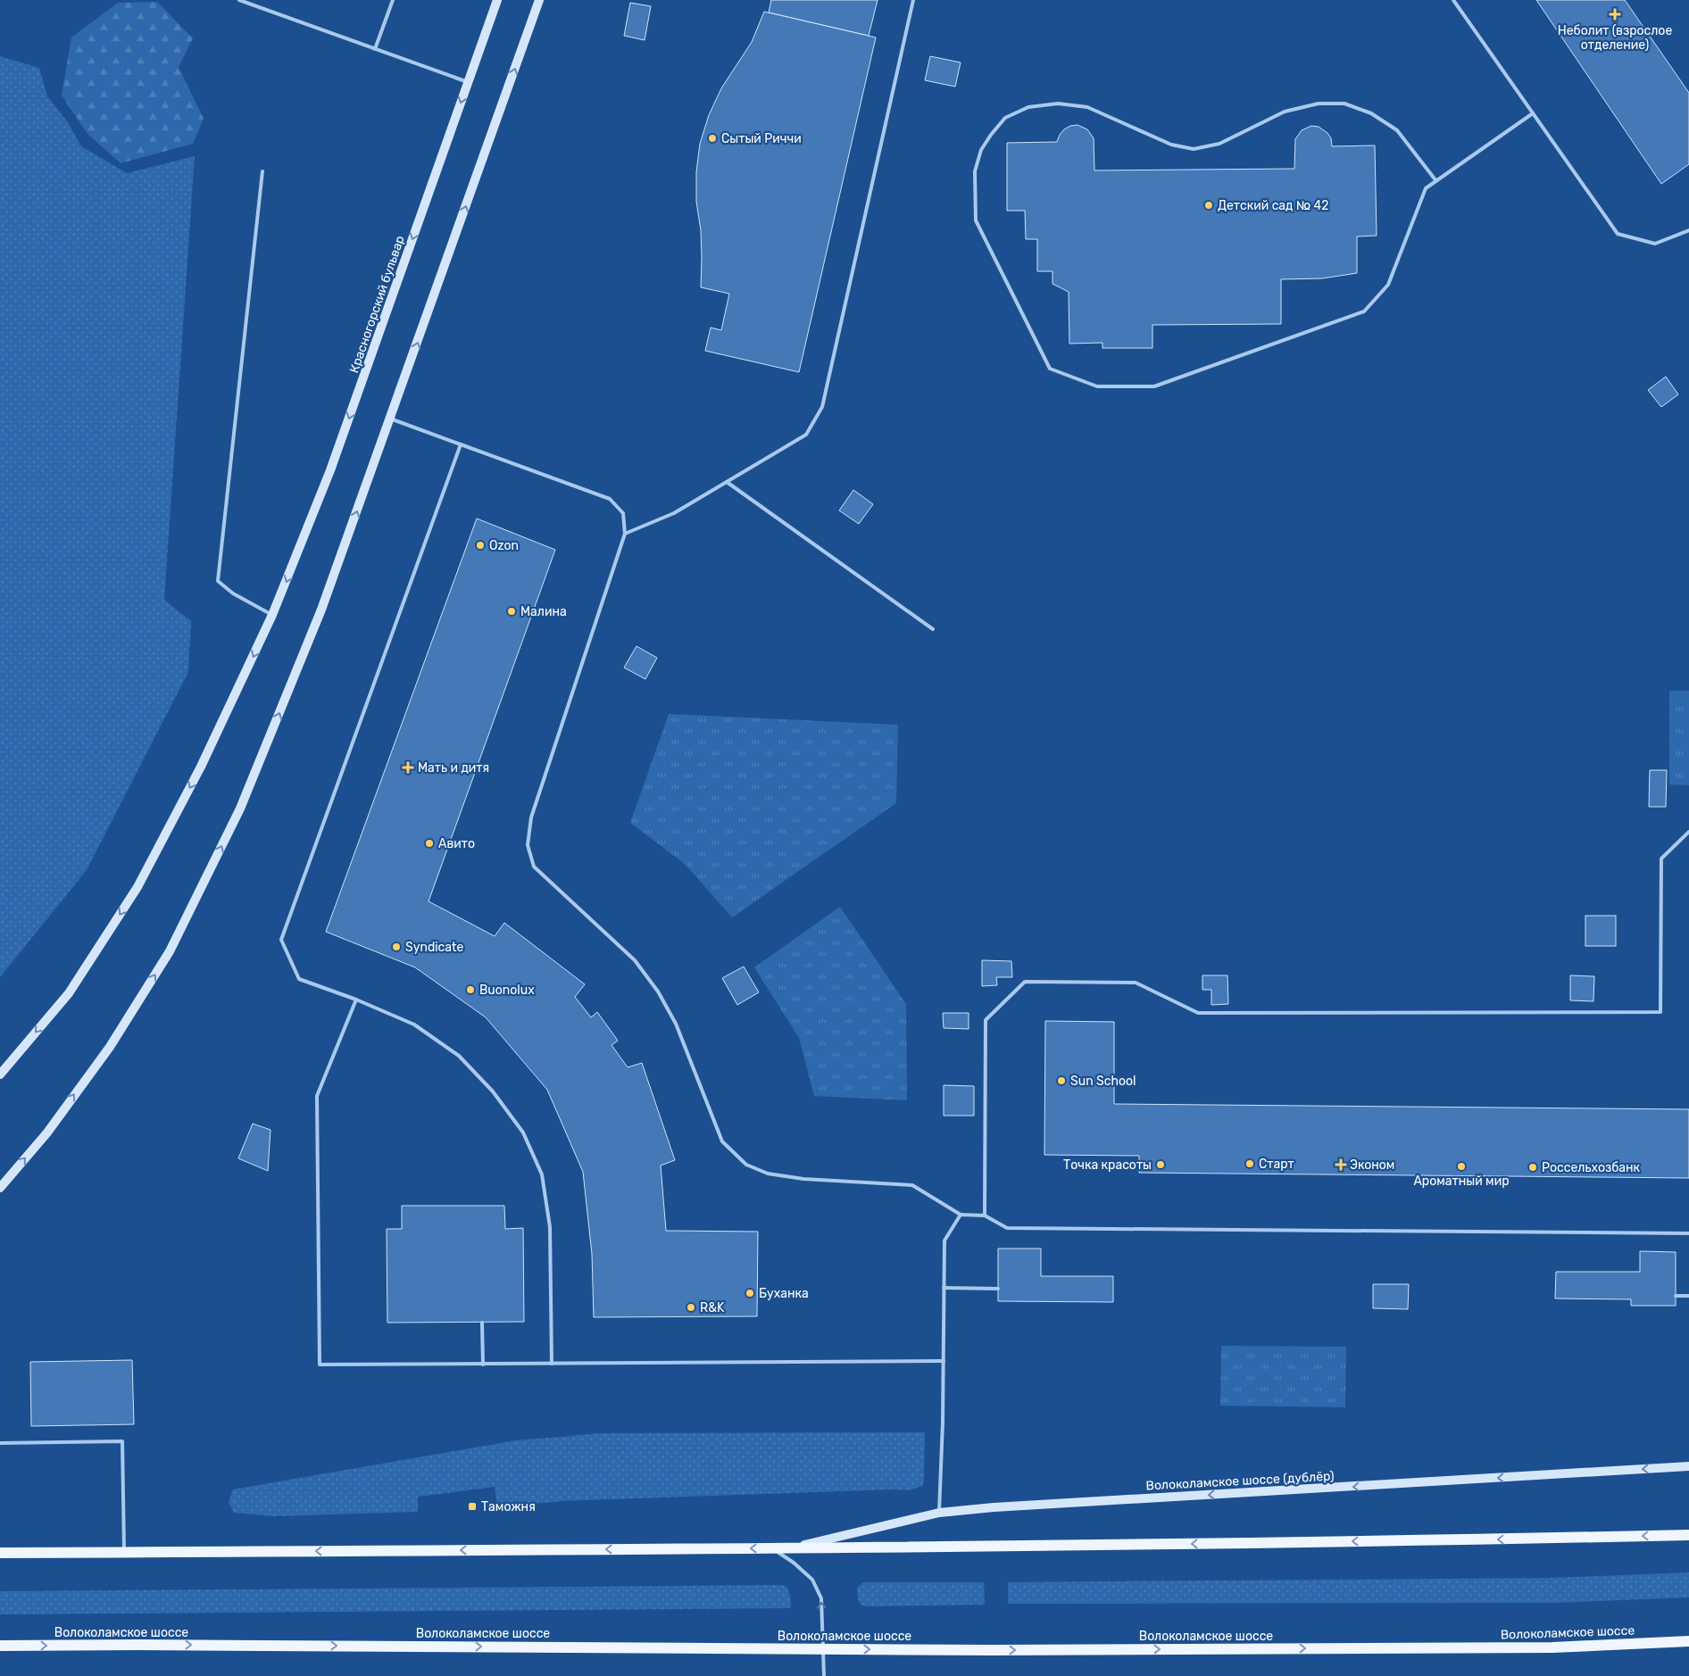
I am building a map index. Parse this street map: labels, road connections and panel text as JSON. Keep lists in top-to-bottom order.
{
  "streets": {
    "main road": ["Красногорский бульвар", "Волоколамское шоссе (дублёр)", "Волоколамское шоссе"]
  },
  "places": {
    "health": ["Неболит (взрослое отделение)", "Мать и дитя", "Эконом"],
    "other": [
      "Сытый Риччи",
      "Детский сад № 42",
      "Ozon",
      "Малина",
      "Авито",
      "Syndicate",
      "Buonolux",
      "Sun School",
      "Старт",
      "Точка красоты",
      "Ароматный мир",
      "Россельхозбанк",
      "Буханка",
      "R&K"
    ],
    "transit": ["Таможня"]
  }
}
